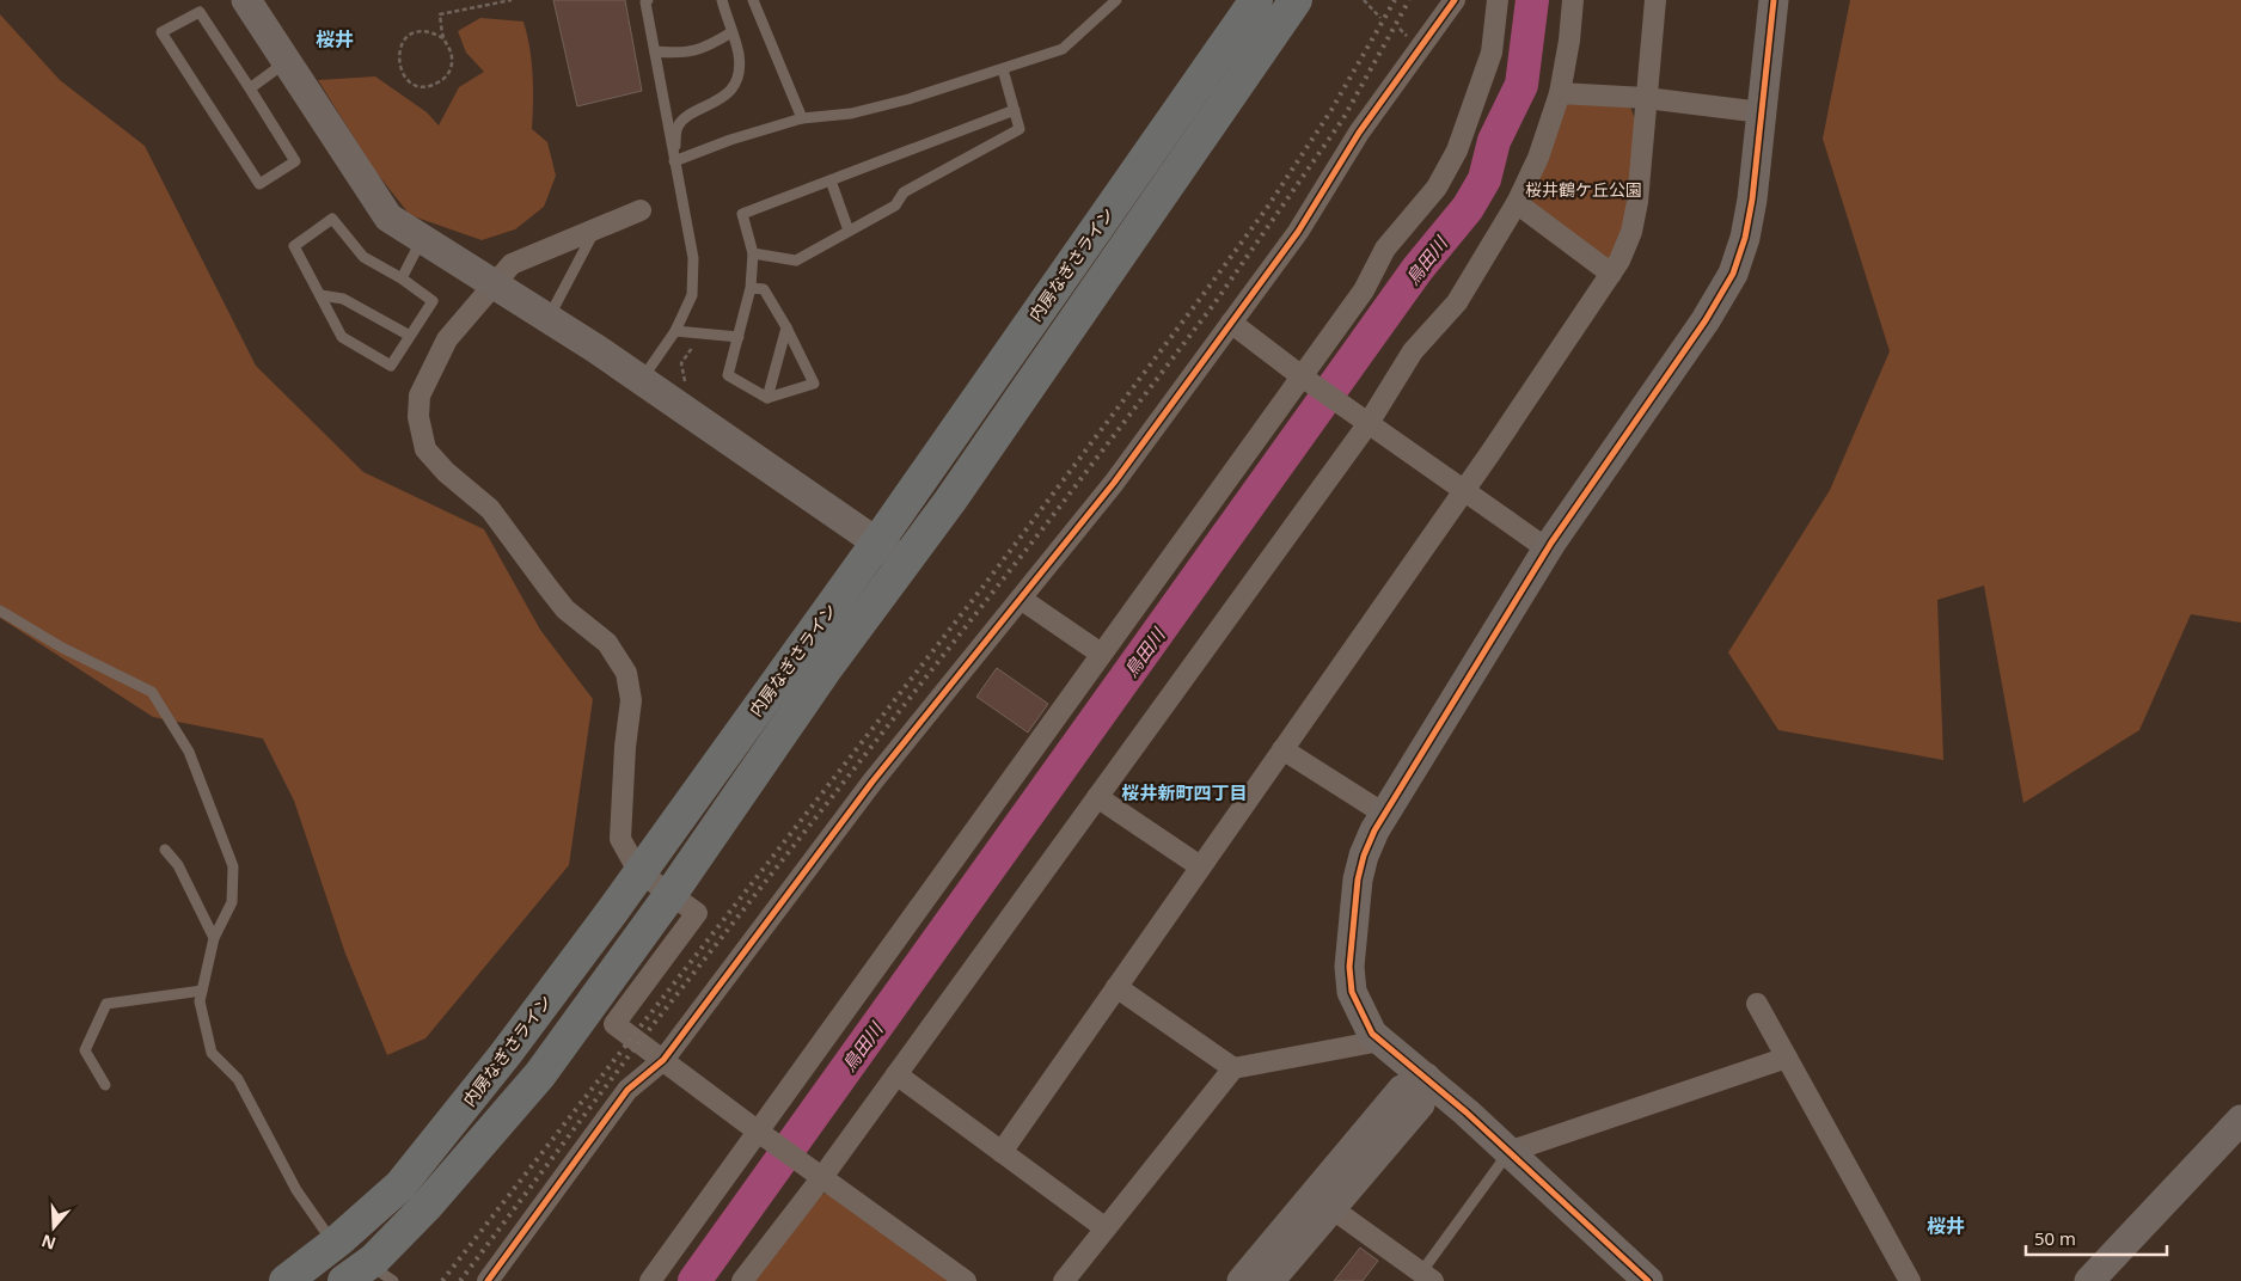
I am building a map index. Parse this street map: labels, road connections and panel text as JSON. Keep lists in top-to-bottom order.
{
  "streets": {
    "highway": ["内房なぎさライン"]
  },
  "districts": ["桜井", "桜井新町四丁目", "桜井"],
  "water": ["鳥田川"],
  "parks": ["桜井鶴ケ丘公園"],
  "scale_bar": "50 m",
  "north": "bottom"
}
